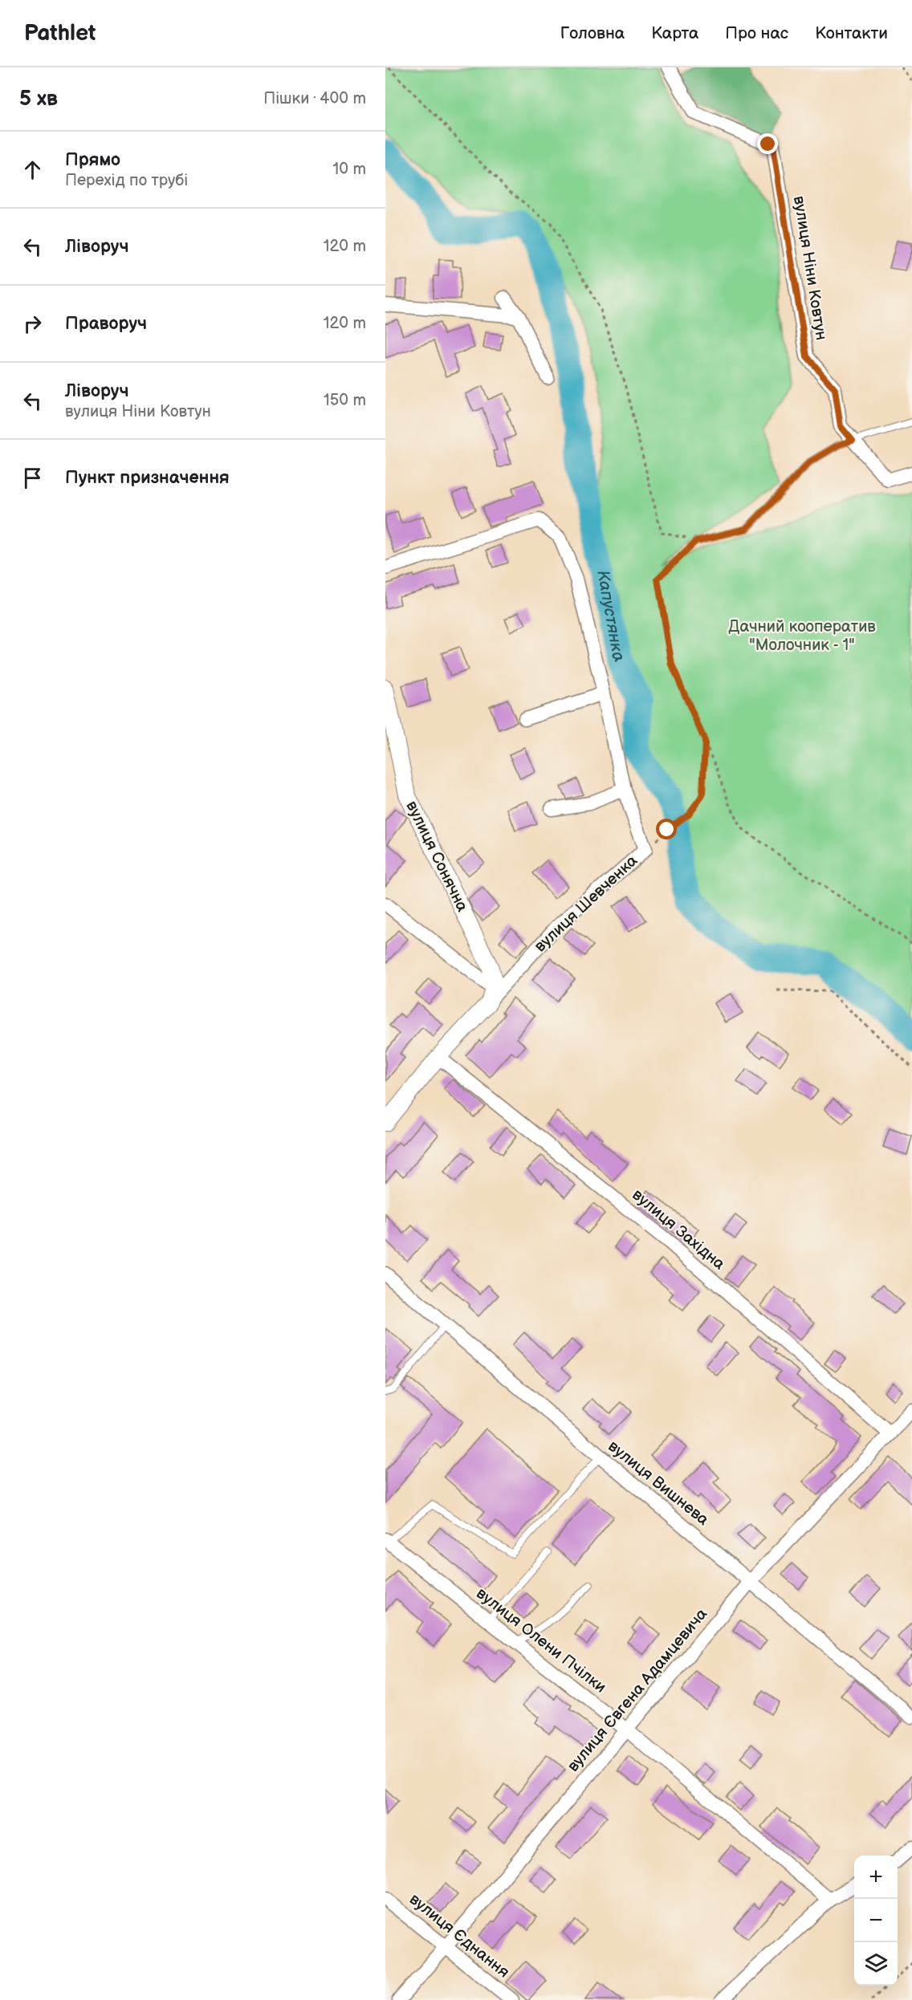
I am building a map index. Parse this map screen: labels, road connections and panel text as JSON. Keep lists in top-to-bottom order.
{
  "streets": {
    "street": [
      "вулиця Ніни Ковтун",
      "вулиця Сонячна",
      "вулиця Шевченка",
      "вулиця Західна",
      "вулиця Вишнева",
      "вулиця Олени Пчілки",
      "вулиця Євгена Адамцевича",
      "вулиця Єднання"
    ]
  },
  "crossings": [
    ["вулиця Західна", "вулиця Євгена Адамцевича"],
    ["вулиця Вишнева", "вулиця Євгена Адамцевича"],
    ["вулиця Олени Пчілки", "вулиця Євгена Адамцевича"],
    ["вулиця Євгена Адамцевича", "вулиця Єднання"]
  ],
  "water": ["Капустянка"],
  "parks": ["Дачний кооператив \"Молочник - 1\""],
  "page": {
    "header": "Pathlet",
    "nav": [
      "Головна",
      "Карта",
      "Про нас",
      "Контакти"
    ],
    "heading": ["5 хв", "Пішки · 400 m"],
    "list": [
      ["Прямо", "Перехід по трубі", "10 m"],
      ["Ліворуч", "120 m"],
      ["Праворуч", "120 m"],
      ["Ліворуч", "вулиця Ніни Ковтун", "150 m"],
      "Пункт призначення"
    ],
    "map_buttons": ["+", "−"]
  }
}
